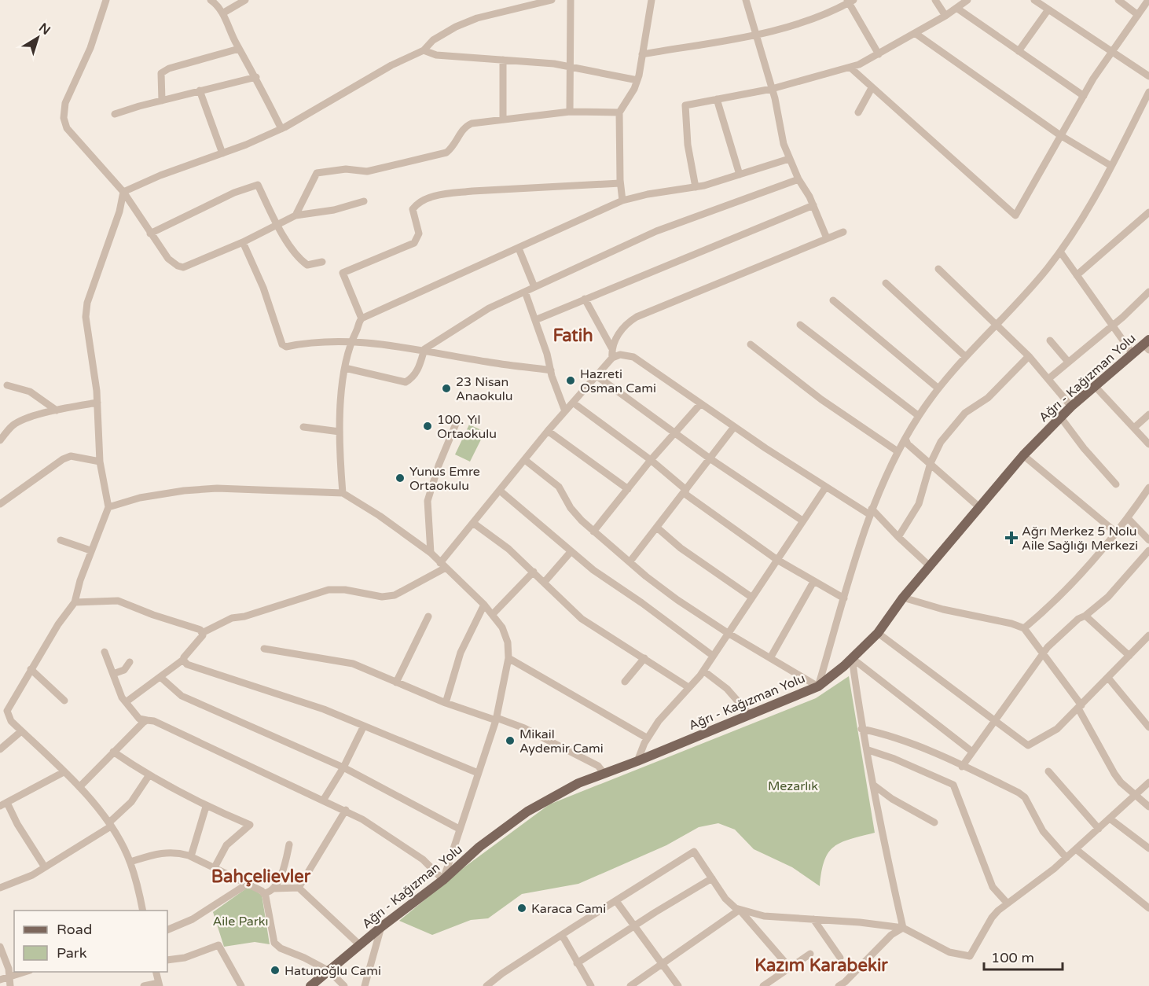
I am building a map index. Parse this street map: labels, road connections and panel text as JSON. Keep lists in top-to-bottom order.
{
  "streets": {
    "main road": ["Ağrı - Kağızman Yolu"]
  },
  "districts": ["Fatih", "Bahçelievler", "Kazım Karabekir"],
  "parks": ["Mezarlık", "Aile Parkı"],
  "places": {
    "other": [
      "Hazreti Osman Cami",
      "23 Nisan Anaokulu",
      "100. Yıl Ortaokulu",
      "Yunus Emre Ortaokulu",
      "Mikail Aydemir Cami",
      "Karaca Cami",
      "Hatunoğlu Cami"
    ],
    "health": ["Ağrı Merkez 5 Nolu Aile Sağlığı Merkezi"]
  },
  "legend": ["Road", "Park"],
  "scale_bar": "100 m",
  "north": "top right"
}
